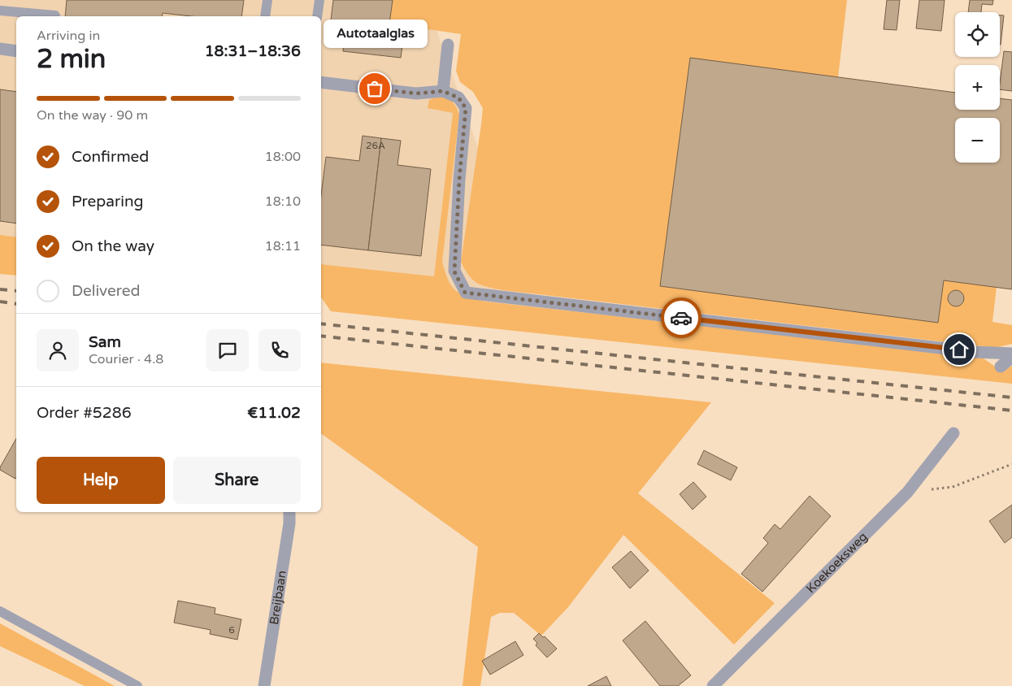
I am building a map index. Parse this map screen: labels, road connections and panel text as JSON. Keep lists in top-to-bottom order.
{
  "streets": {
    "street": ["Koekoeksweg", "Breijbaan"]
  },
  "places": ["Autotaalglas"],
  "house_numbers": ["26A", "6"],
  "page": {
    "map_buttons": ["+", "−"],
    "heading": ["2 min", "Arriving in", "18:31–18:36"],
    "panel": [
      "Sam",
      "Courier · 4.8",
      "Order #5286",
      "€11.02"
    ],
    "bubble": "Autotaalglas",
    "bar": "On the way · 90 m",
    "list": [
      ["Confirmed", "18:00"],
      ["Preparing", "18:10"],
      ["On the way", "18:11"],
      "Delivered"
    ],
    "buttons": ["Help", "Share"]
  }
}
